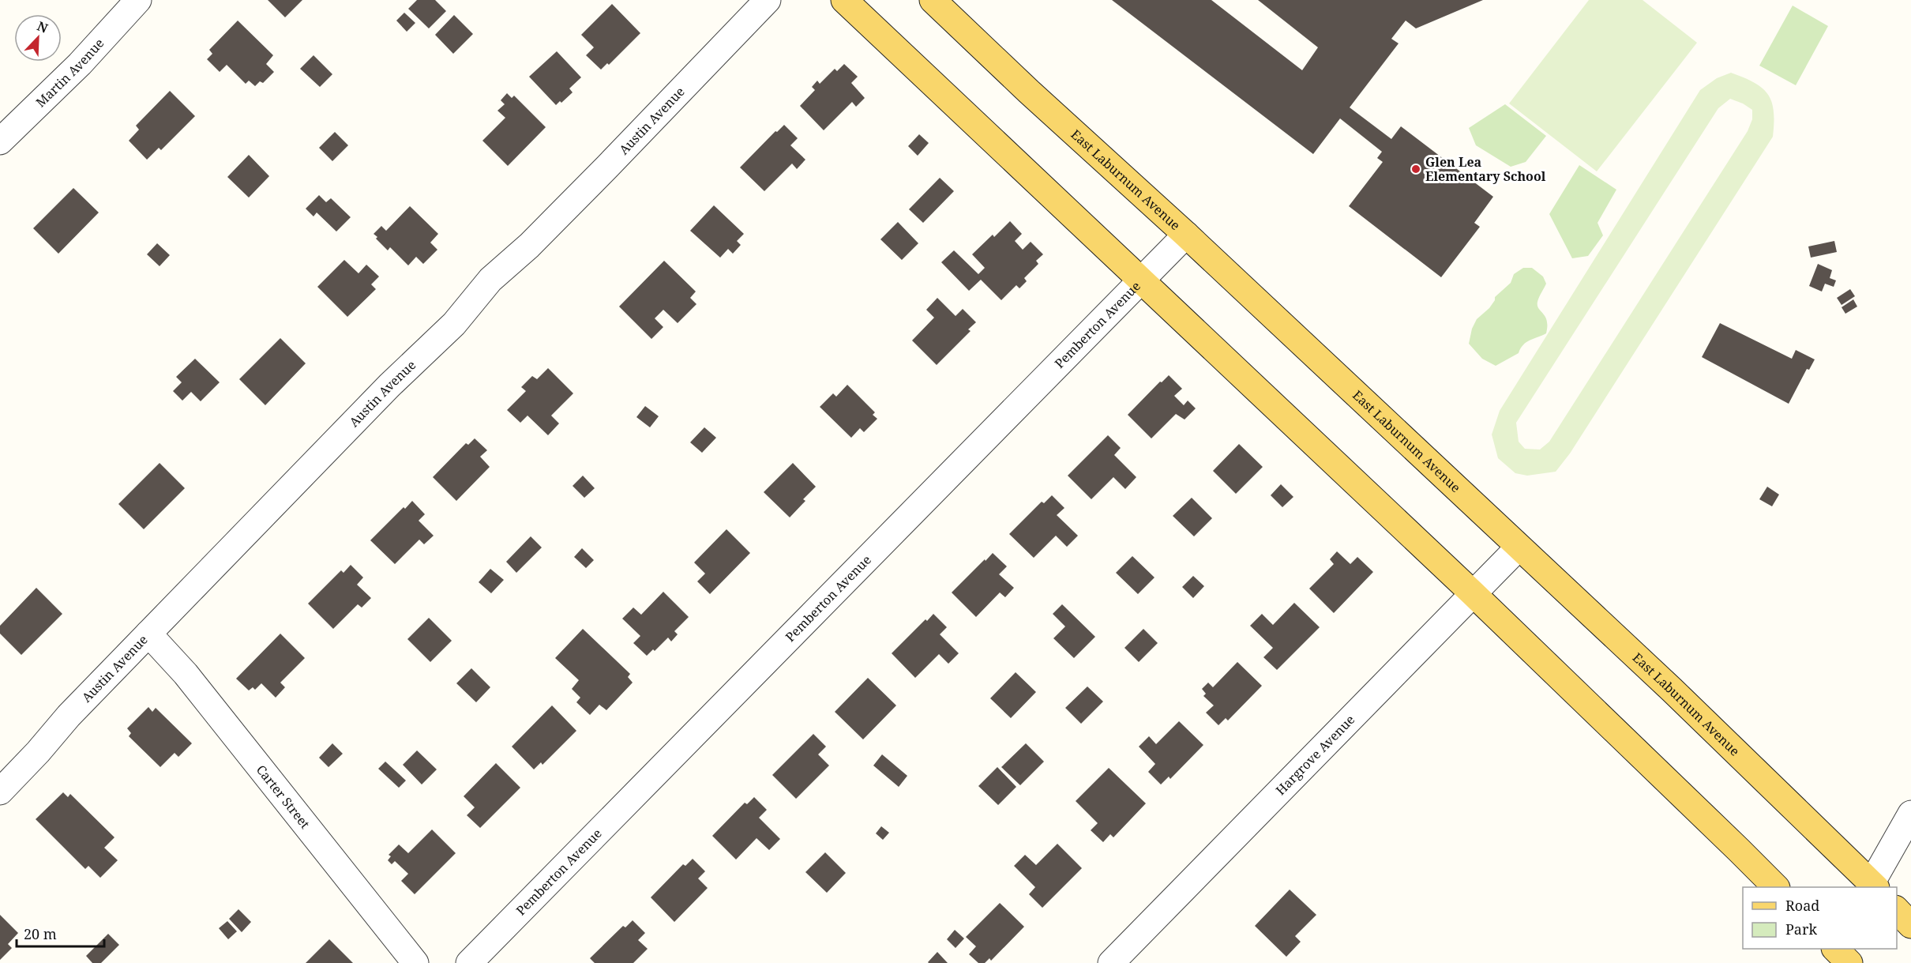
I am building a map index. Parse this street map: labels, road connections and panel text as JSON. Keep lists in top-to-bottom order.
{
  "streets": {
    "main road": ["East Laburnum Avenue"],
    "street": [
      "Martin Avenue",
      "Austin Avenue",
      "Pemberton Avenue",
      "Hargrove Avenue",
      "Carter Street"
    ]
  },
  "crossings": [
    ["Austin Avenue", "Carter Street"],
    ["East Laburnum Avenue", "Pemberton Avenue"],
    ["East Laburnum Avenue", "Hargrove Avenue"]
  ],
  "places": ["Glen Lea Elementary School"],
  "legend": ["Road", "Park"],
  "scale_bar": "20 m",
  "north": "top right"
}
